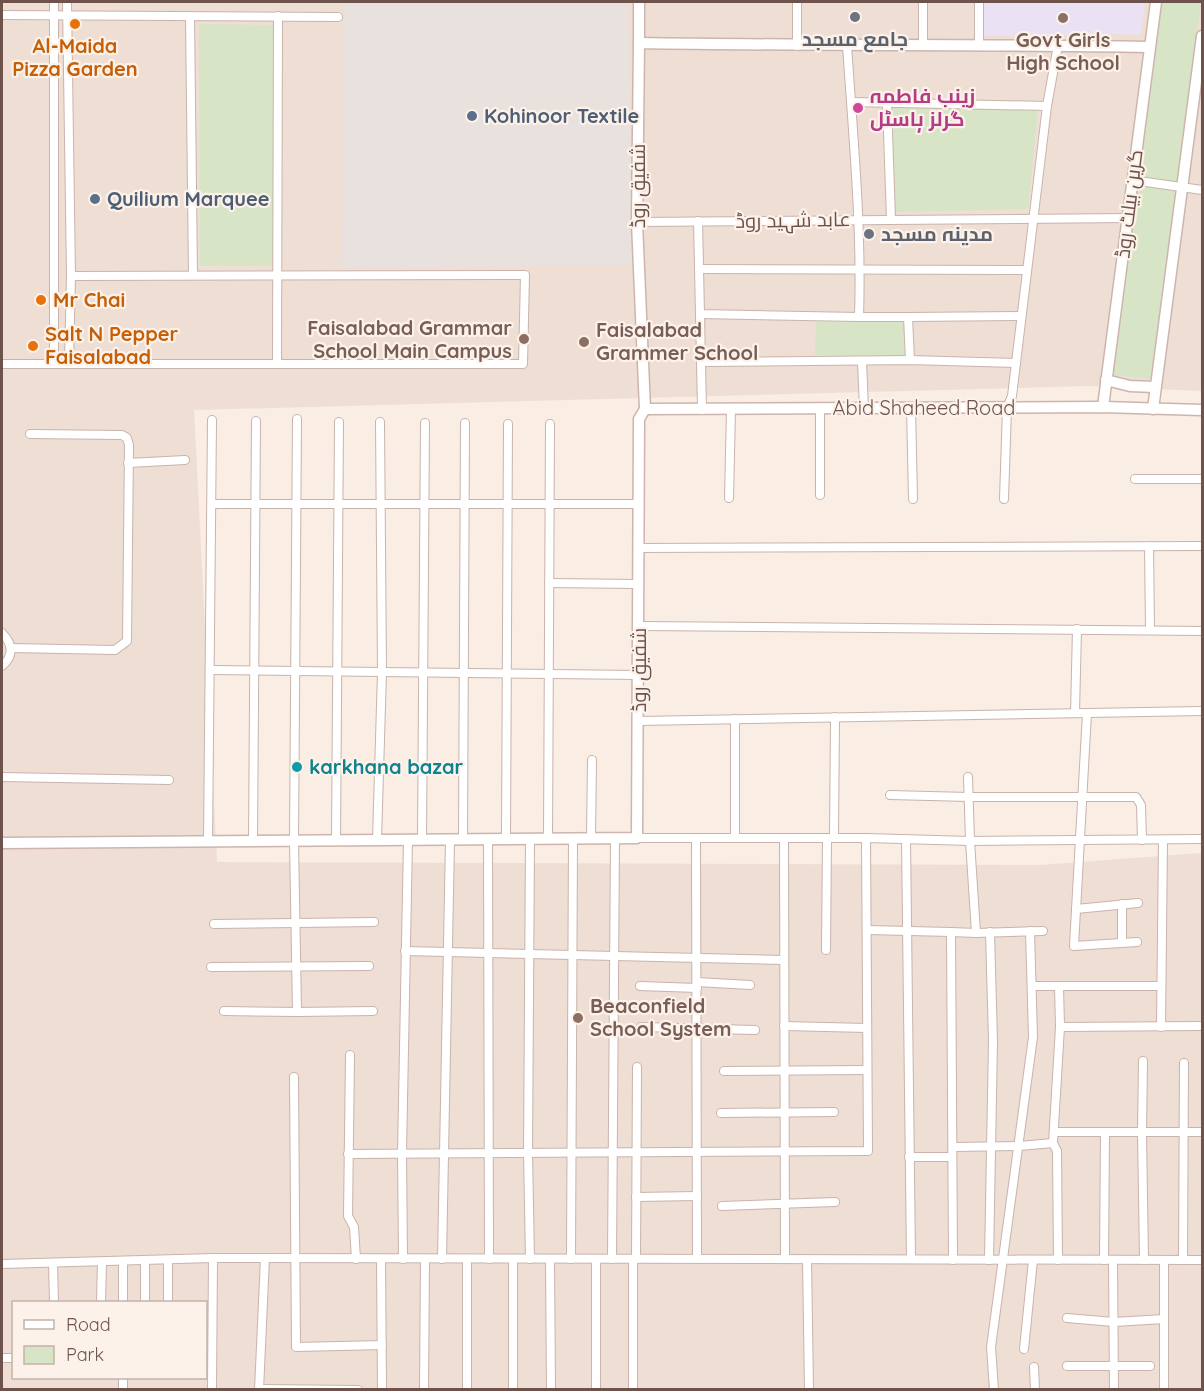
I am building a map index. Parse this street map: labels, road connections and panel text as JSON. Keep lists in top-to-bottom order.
{
  "streets": {
    "street": [
      "شفیق روڈ",
      "گرین بیلٹ روڈ",
      "عابد شہید روڈ",
      "Abid Shaheed Road"
    ]
  },
  "crossings": [
    ["شفیق روڈ", "عابد شہید روڈ"],
    ["شفیق روڈ", "Abid Shaheed Road"],
    ["گرین بیلٹ روڈ", "عابد شہید روڈ"],
    ["گرین بیلٹ روڈ", "Abid Shaheed Road"]
  ],
  "places": [
    "جامع مسجد",
    "Govt Girls High School",
    "Al-Maida Pizza Garden",
    "زینب فاطمہ گرلز ہاسٹل",
    "Kohinoor Textile",
    "Quilium Marquee",
    "مدینہ مسجد",
    "Mr Chai",
    "Faisalabad Grammar School Main Campus",
    "Faisalabad Grammer School",
    "Salt N Pepper Faisalabad",
    "karkhana bazar",
    "Beaconfield School System"
  ],
  "legend": ["Road", "Park"]
}
